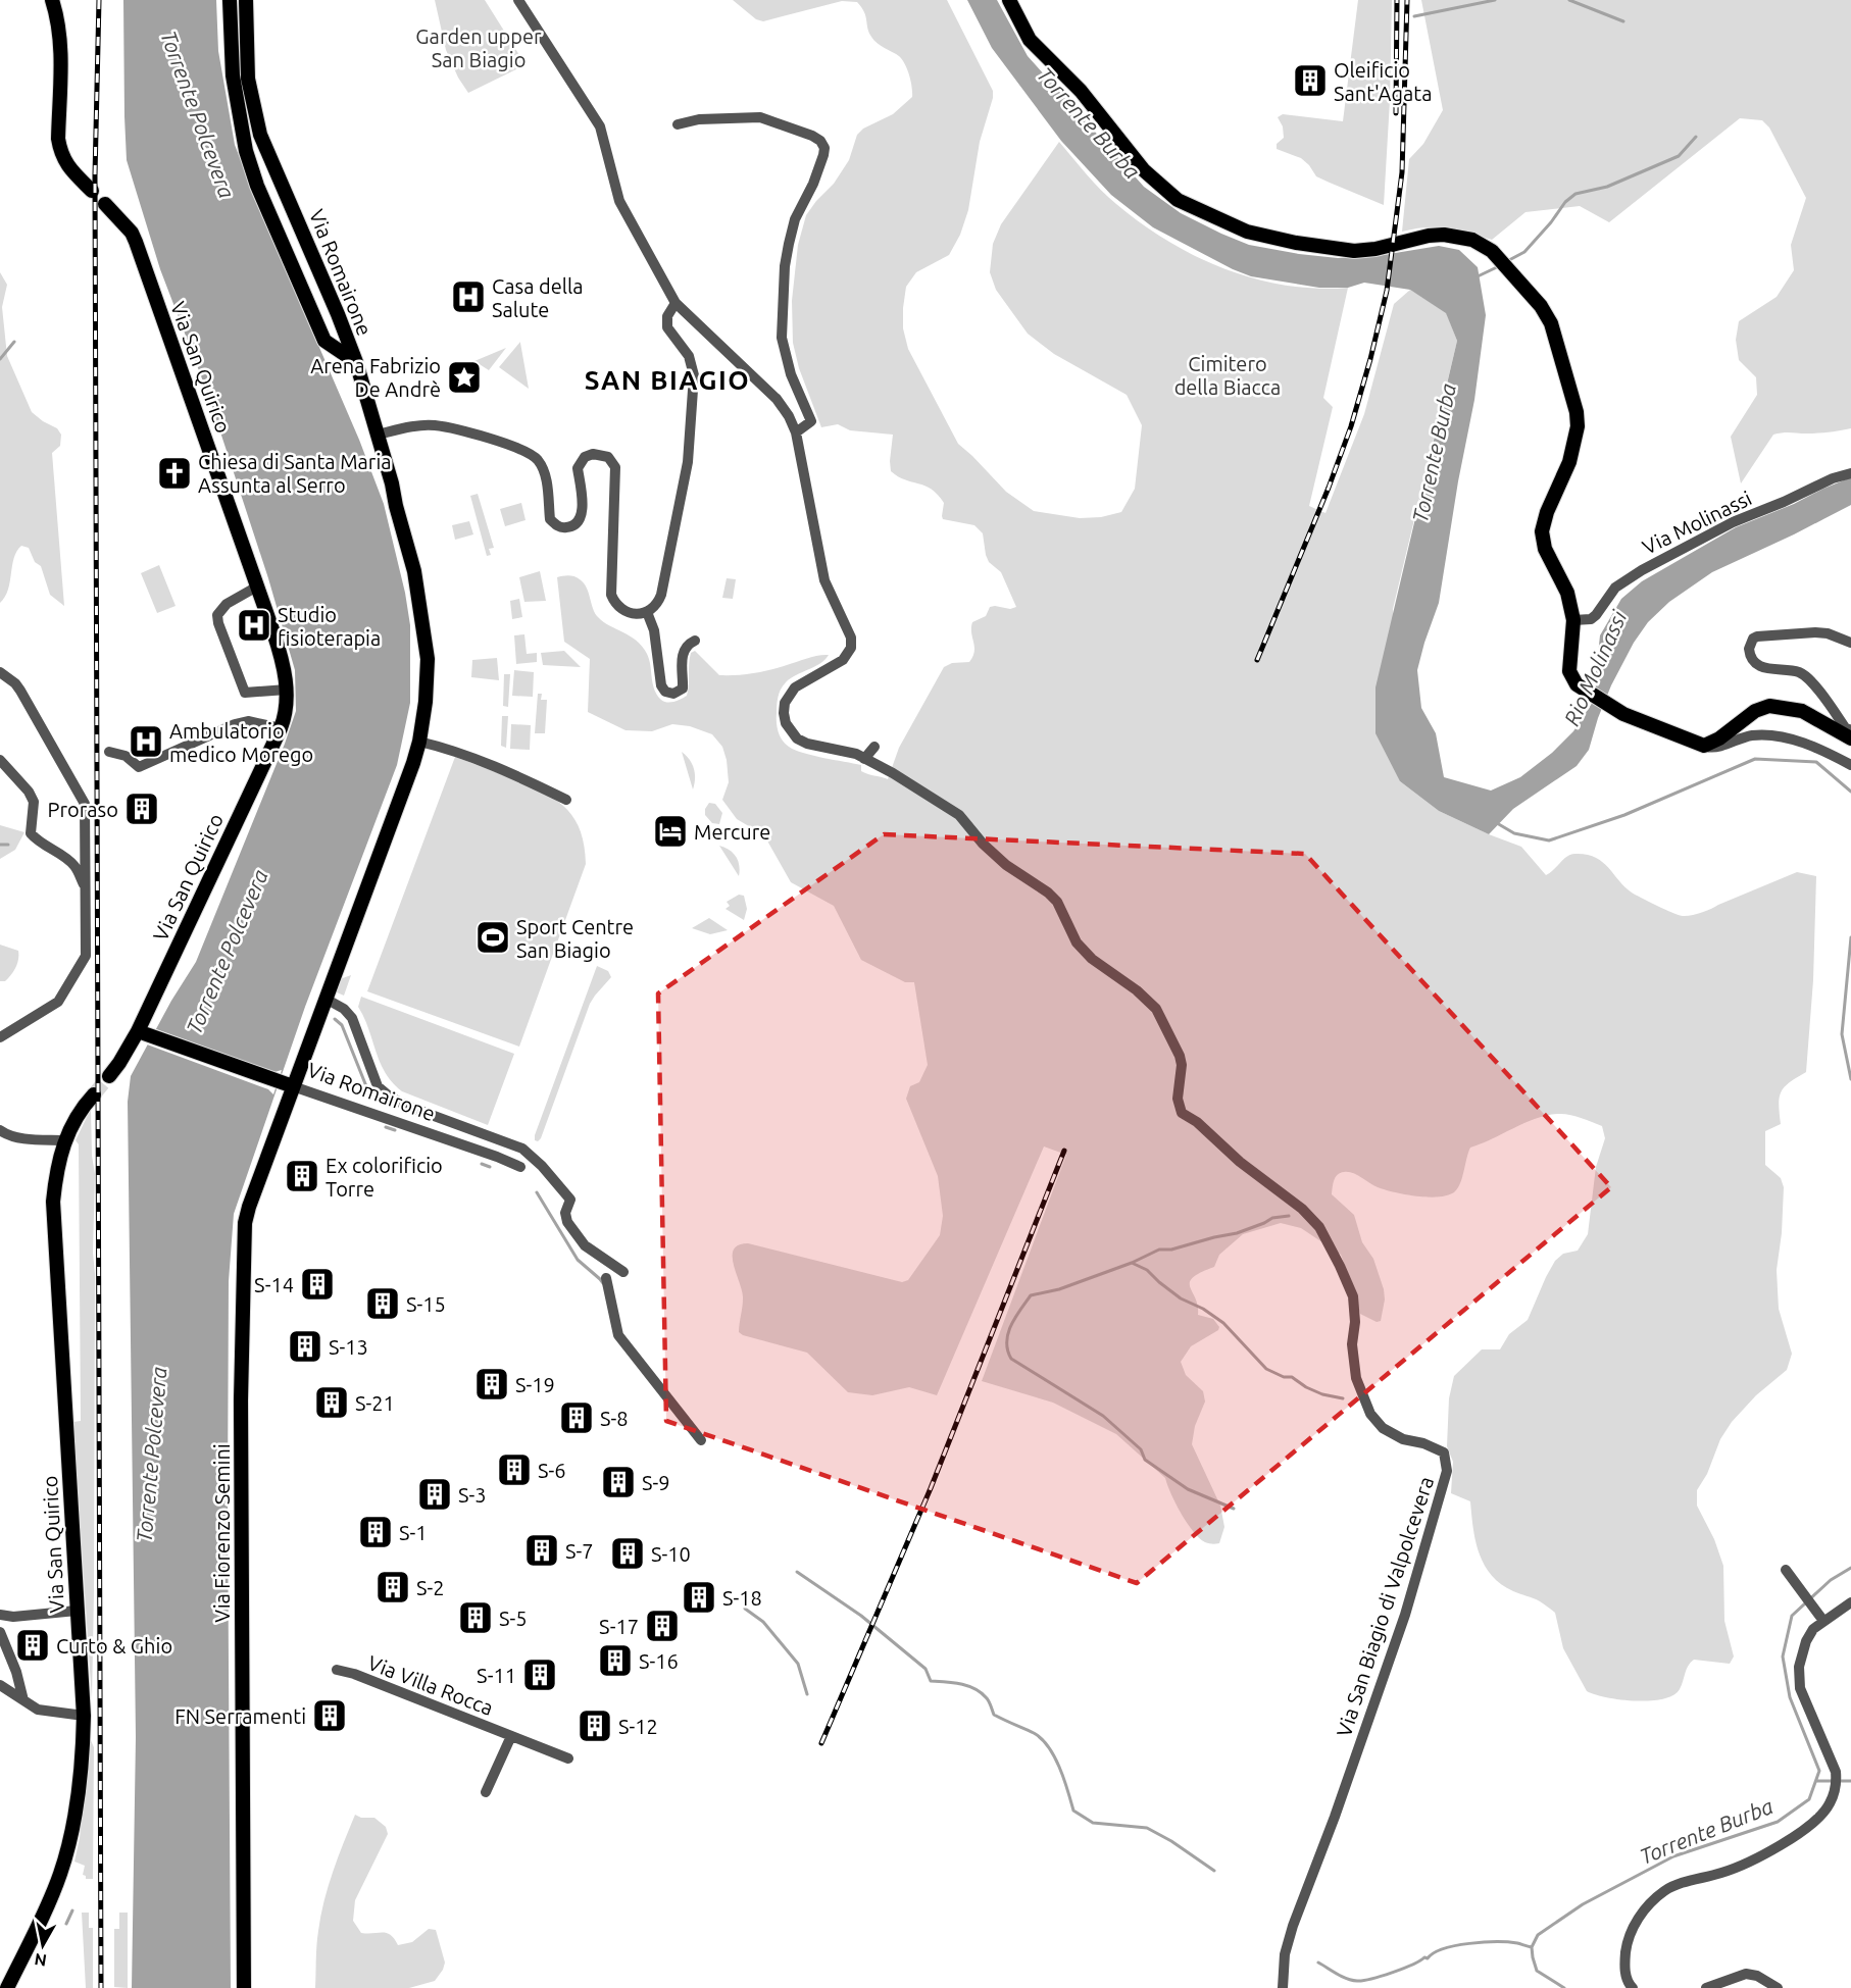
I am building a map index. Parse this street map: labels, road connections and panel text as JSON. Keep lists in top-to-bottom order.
{
  "streets": {
    "main road": ["Via Romairone", "Via San Quirico", "Via Fiorenzo Semini"],
    "street": ["Via Molinassi", "Via San Biagio di Valpolcevera", "Via Villa Rocca"]
  },
  "crossings": [
    ["Via Romairone", "Via Fiorenzo Semini"]
  ],
  "districts": ["SAN BIAGIO"],
  "water": ["Torrente Polcevera", "Torrente Burba", "Rio Molinassi"],
  "parks": ["Garden upper San Biagio", "Cimitero della Biacca"],
  "places": {
    "building": [
      "Oleificio Sant'Agata",
      "Proraso",
      "Ex colorificio Torre",
      "S-14",
      "S-15",
      "S-13",
      "S-19",
      "S-21",
      "S-8",
      "S-6",
      "S-9",
      "S-3",
      "S-1",
      "S-7",
      "S-10",
      "S-2",
      "S-18",
      "S-5",
      "S-17",
      "Curto & Ghio",
      "S-16",
      "S-11",
      "FN Serramenti",
      "S-12"
    ],
    "hospital": ["Casa della Salute", "Studio fisioterapia", "Ambulatorio medico Morego"],
    "place": ["Arena Fabrizio De Andrè"],
    "church": ["Chiesa di Santa Maria Assunta al Serro"],
    "hotel": ["Mercure"],
    "sports": ["Sport Centre San Biagio"]
  },
  "north": "bottom"
}
